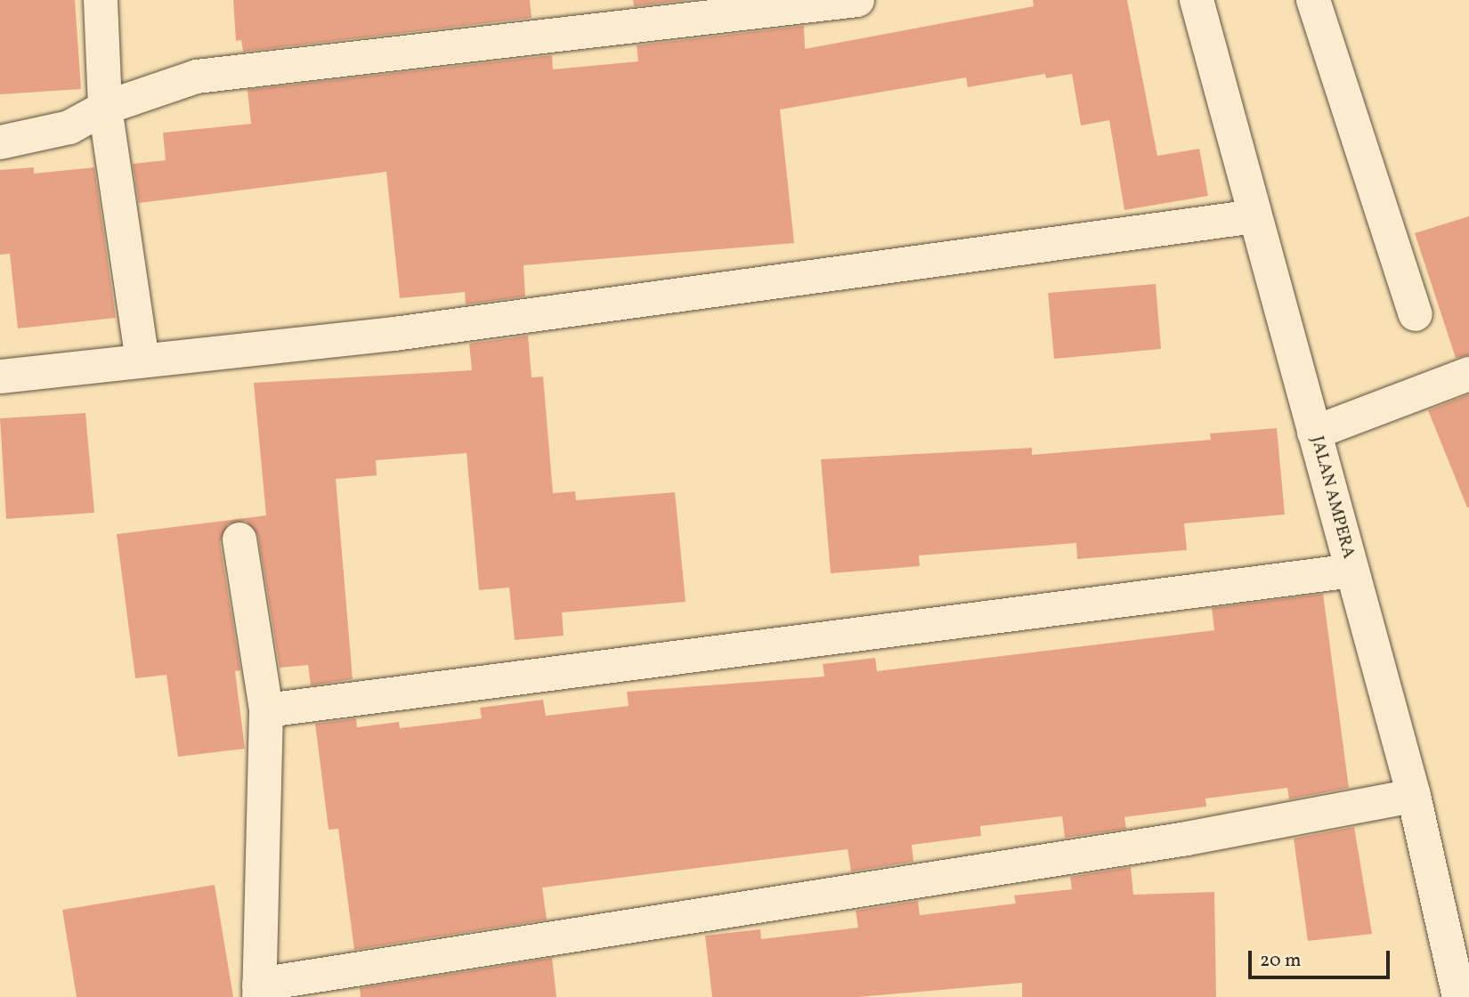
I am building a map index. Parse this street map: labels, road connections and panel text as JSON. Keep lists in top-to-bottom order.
{
  "streets": {
    "street": ["JALAN AMPERA"]
  },
  "scale_bar": "20 m"
}
